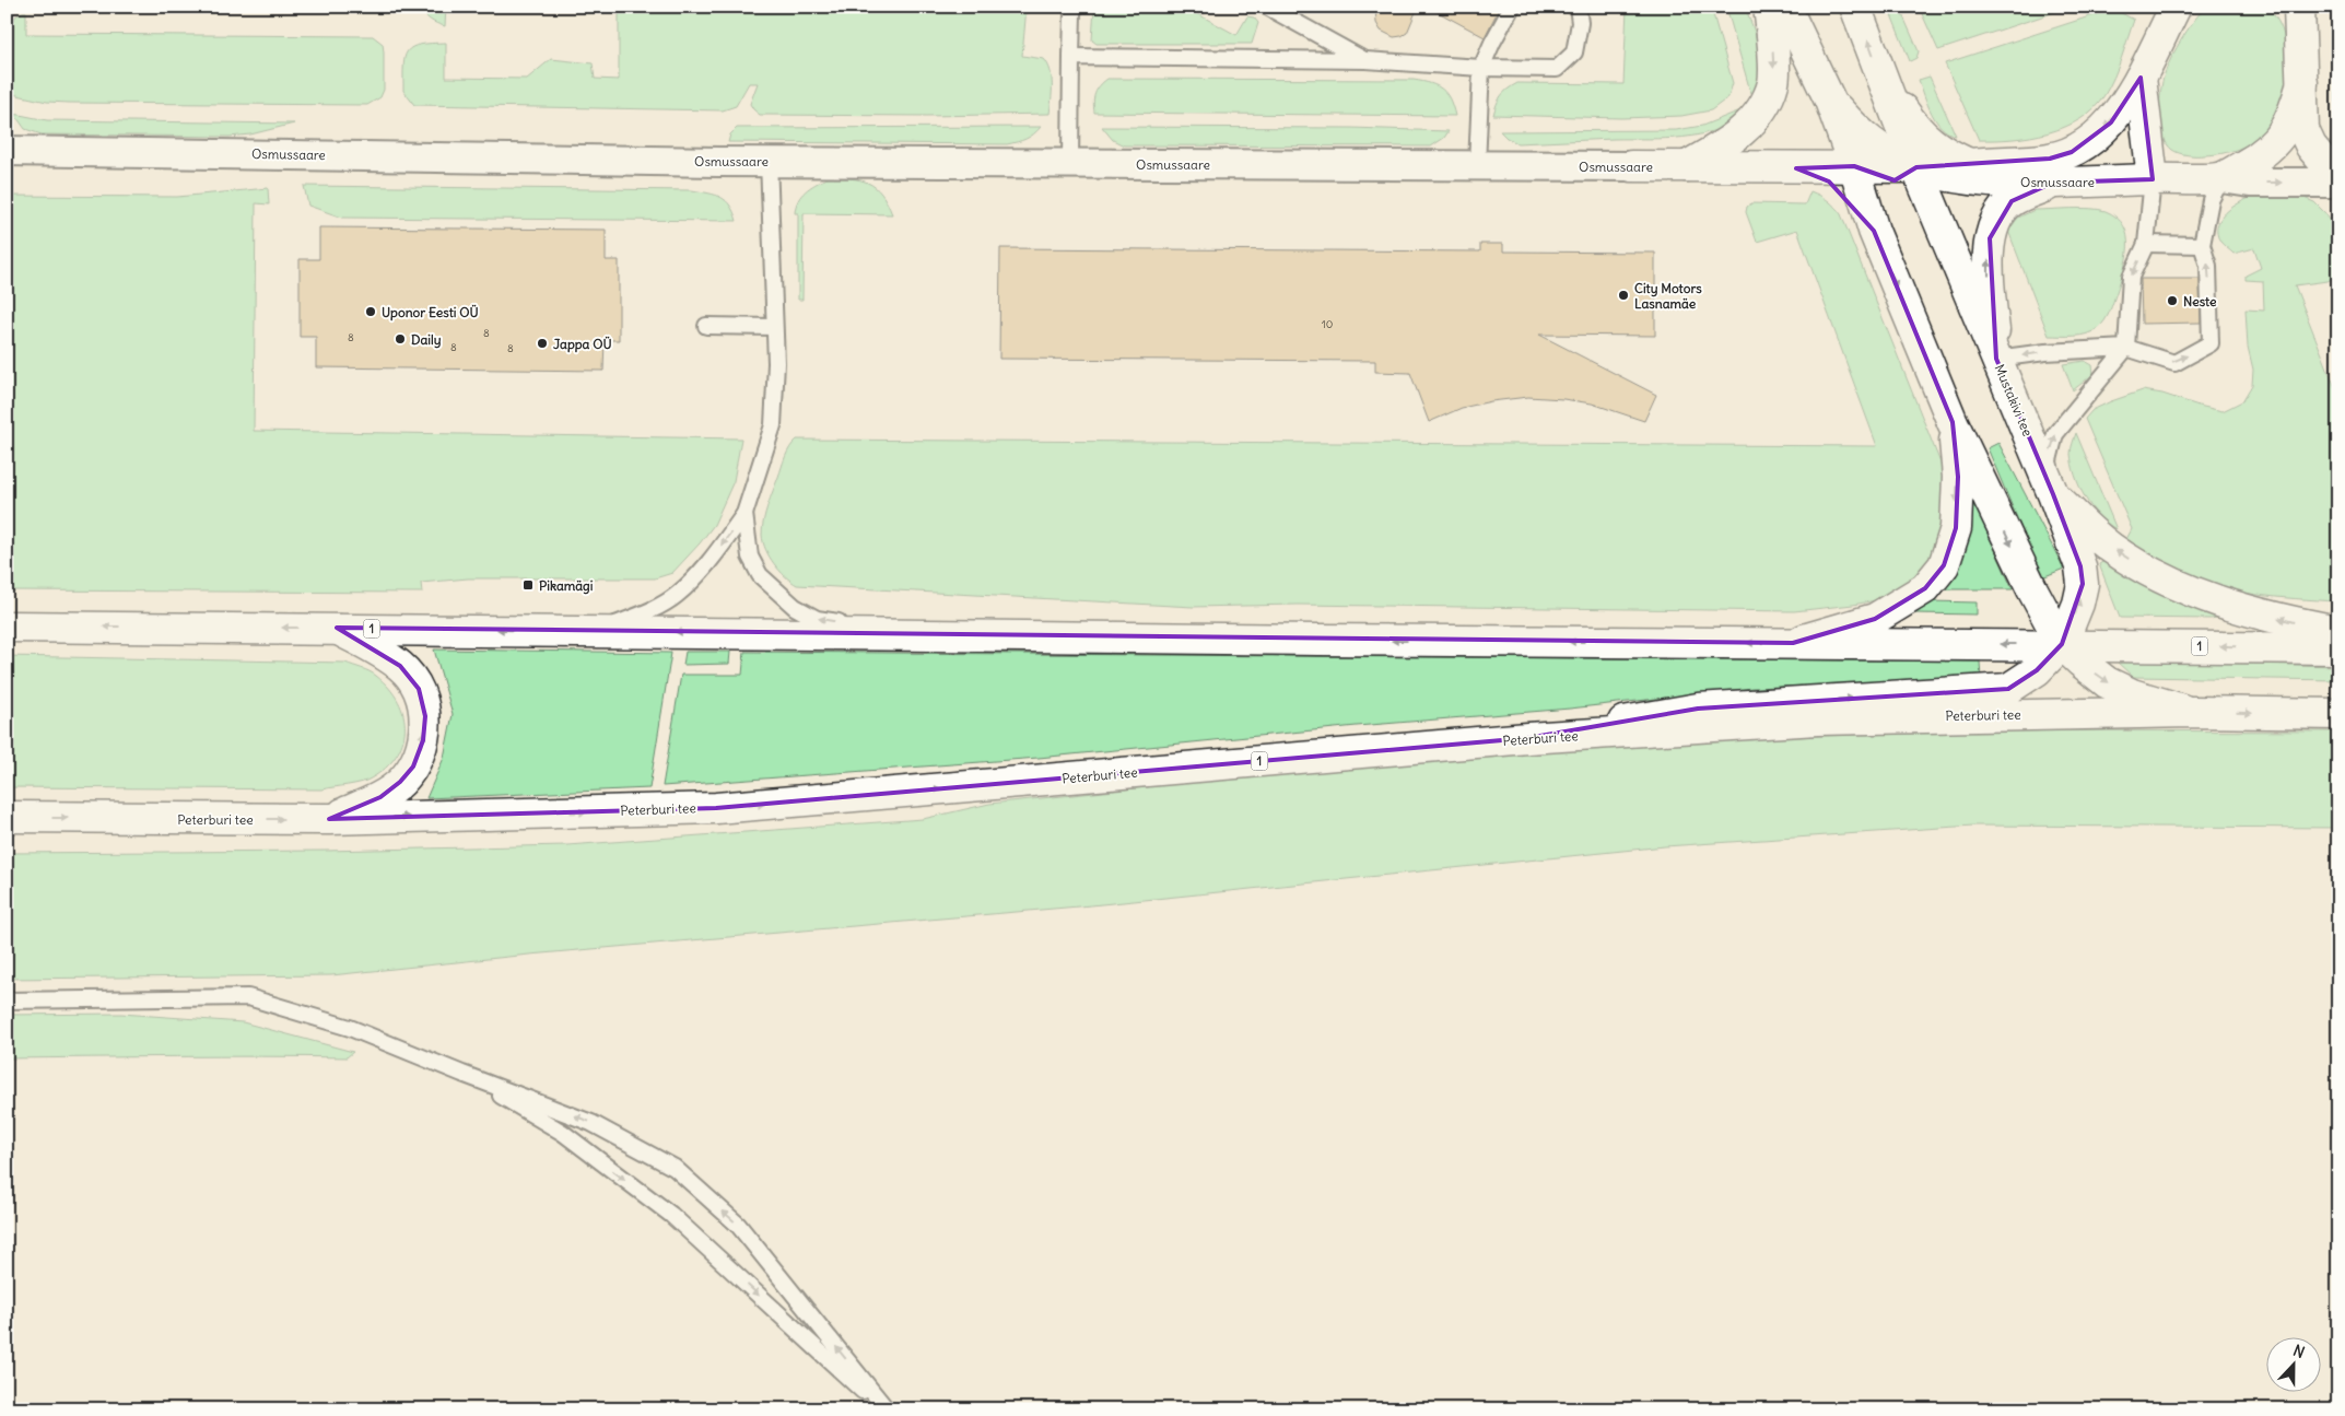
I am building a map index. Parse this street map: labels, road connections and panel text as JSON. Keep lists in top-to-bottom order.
{
  "streets": {
    "main road": [
      "Osmussaare",
      "Mustakivi tee",
      "1",
      "Peterburi tee"
    ]
  },
  "crossings": [
    ["Osmussaare", "Mustakivi tee"],
    ["1", "Peterburi tee"]
  ],
  "one_way": ["Mustakivi tee"],
  "places": {
    "other": [
      "City Motors Lasnamäe",
      "Neste",
      "Uponor Eesti OÜ",
      "Daily",
      "Jappa OÜ"
    ],
    "transit": ["Pikamägi"]
  },
  "house_numbers": [
    "10",
    "8",
    "8",
    "8",
    "8"
  ],
  "north": "top"
}
